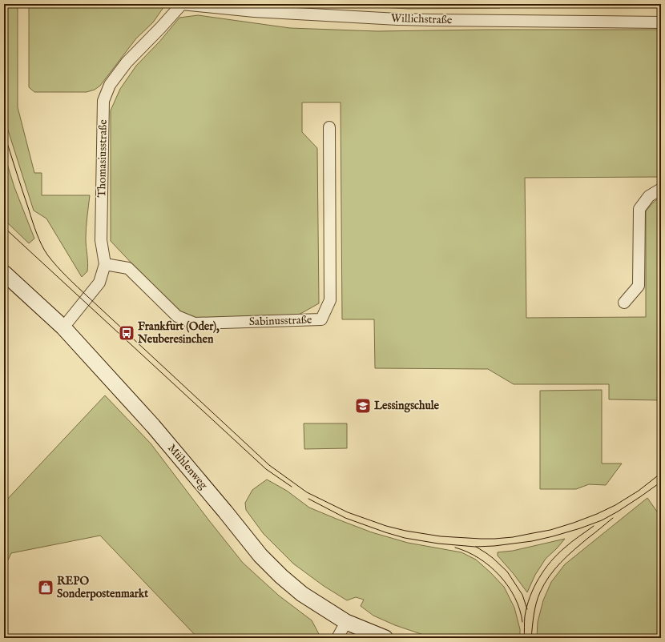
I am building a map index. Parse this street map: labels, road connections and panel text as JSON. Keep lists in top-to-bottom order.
{
  "streets": {
    "street": [
      "Willichstraße",
      "Thomasiusstraße",
      "Sabinusstraße",
      "Mühlenweg"
    ]
  },
  "crossings": [
    ["Willichstraße", "Thomasiusstraße"],
    ["Thomasiusstraße", "Sabinusstraße"],
    ["Thomasiusstraße", "Mühlenweg"]
  ],
  "places": {
    "bus stop": ["Frankfurt (Oder), Neuberesinchen"],
    "school or university": ["Lessingschule"],
    "shop": ["REPO Sonderpostenmarkt"]
  }
}
